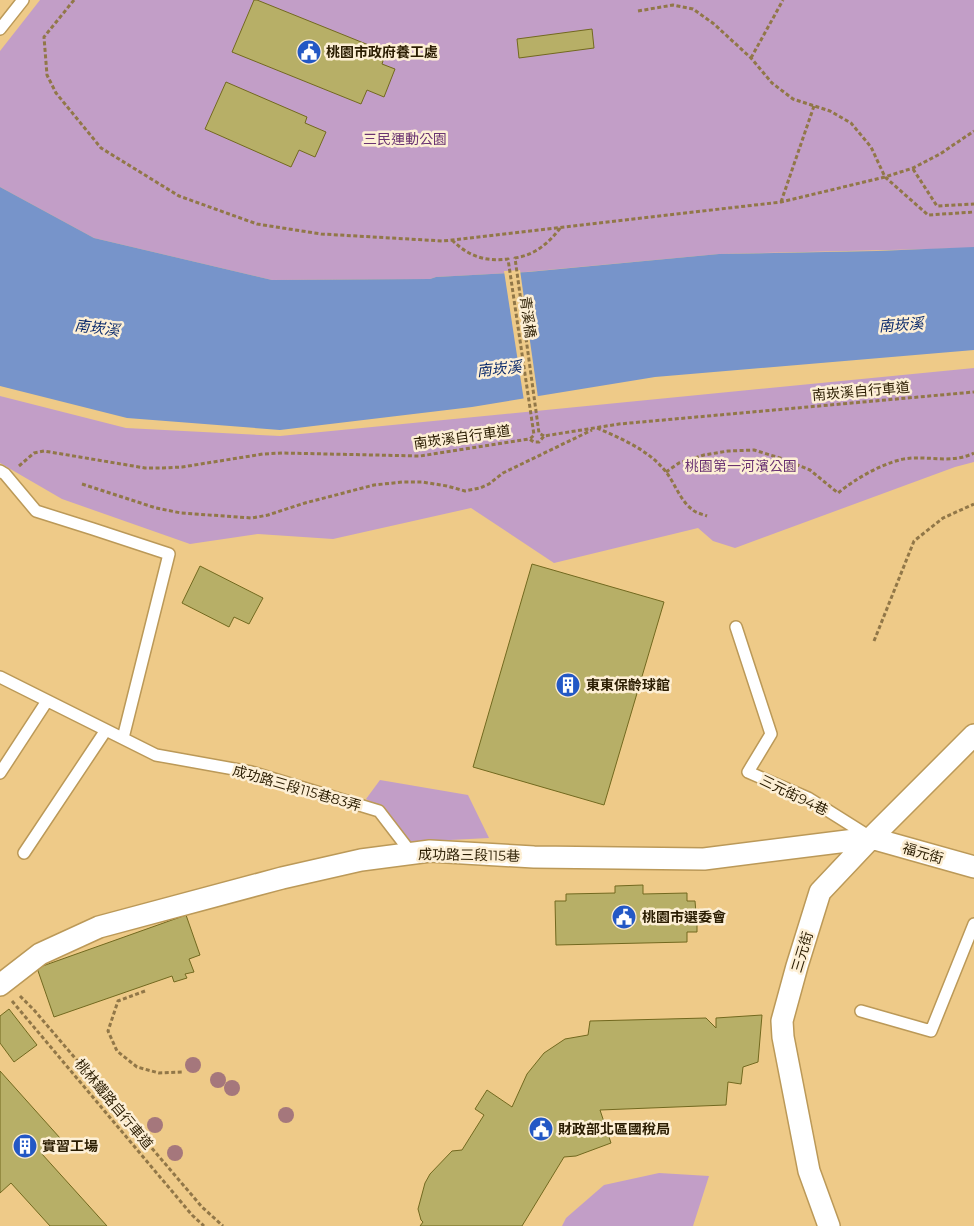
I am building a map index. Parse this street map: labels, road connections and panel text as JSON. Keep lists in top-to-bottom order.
{
  "streets": {
    "street": ["福元街", "成功路三段115巷", "三元街"],
    "lane": ["成功路三段115巷83弄", "三元街94巷"],
    "path": ["青溪橋", "南崁溪自行車道", "桃林鐵路自行車道"]
  },
  "crossings": [
    ["青溪橋", "南崁溪自行車道"],
    ["成功路三段115巷83弄", "成功路三段115巷"],
    ["三元街94巷", "福元街"],
    ["三元街94巷", "成功路三段115巷"],
    ["三元街94巷", "三元街"],
    ["福元街", "成功路三段115巷"],
    ["福元街", "三元街"],
    ["成功路三段115巷", "三元街"],
    ["成功路三段115巷", "桃林鐵路自行車道"]
  ],
  "water": ["南崁溪"],
  "parks": ["三民運動公園", "桃園第一河濱公園"],
  "places": {
    "public building": ["桃園市政府養工處", "桃園市選委會", "財政部北區國稅局"],
    "building": ["東東保齡球館", "實習工場"]
  }
}
